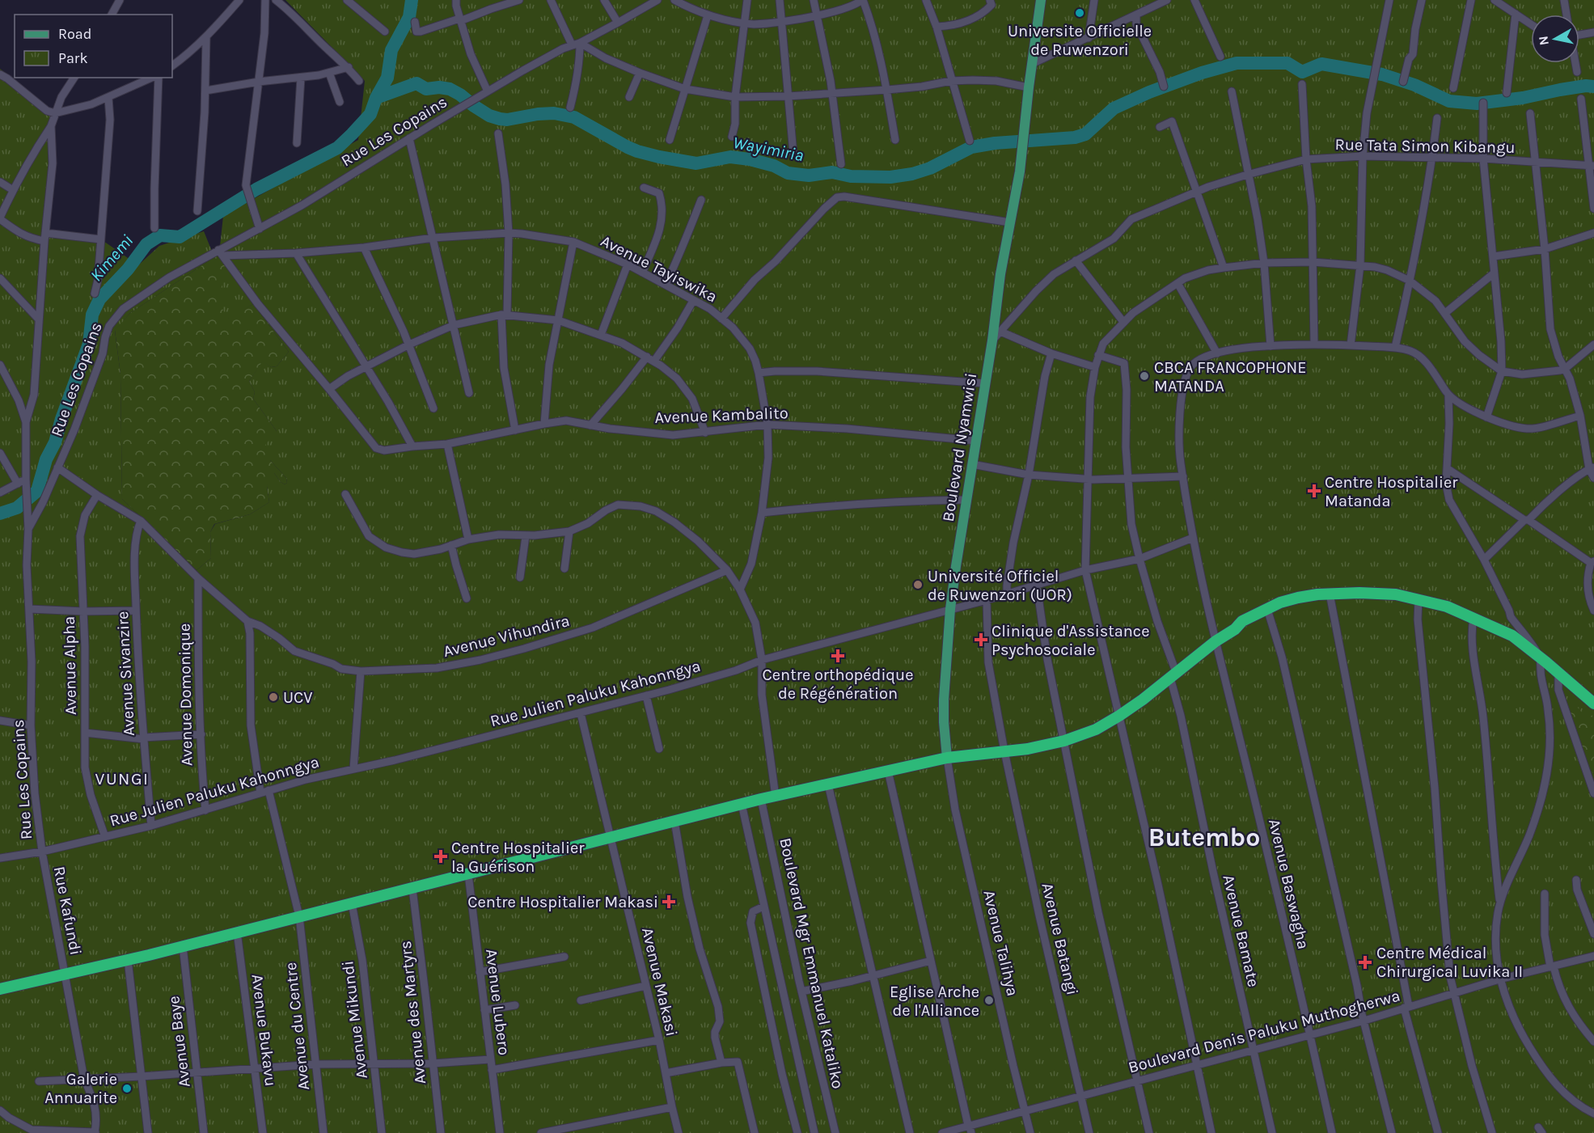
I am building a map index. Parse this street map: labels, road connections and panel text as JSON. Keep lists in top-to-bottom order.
{
  "streets": {
    "main road": ["Boulevard Nyamwisi"],
    "street": [
      "Rue Les Copains",
      "Rue Tata Simon Kibangu",
      "Avenue Tayiswika",
      "Avenue Kambalito",
      "Avenue Vihundira",
      "Avenue Alpha",
      "Avenue Sivanzire",
      "Rue Julien Paluku Kahonngya",
      "Avenue Domonique",
      "Avenue Baswagha",
      "Rue Kafundi",
      "Avenue Bamate",
      "Avenue Batangi",
      "Avenue Talihya",
      "Boulevard Mgr Emmanuel Kataliko",
      "Avenue Makasi",
      "Avenue Lubero",
      "Avenue des Martyrs",
      "Avenue Mikundi",
      "Avenue du Centre",
      "Avenue Bukavu",
      "Boulevard Denis Paluku Muthogherwa",
      "Avenue Baye"
    ]
  },
  "crossings": [
    ["Rue Les Copains", "Avenue Tayiswika"],
    ["Rue Les Copains", "Avenue Vihundira"],
    ["Rue Les Copains", "Rue Julien Paluku Kahonngya"],
    ["Rue Les Copains", "Rue Kafundi"],
    ["Rue Tata Simon Kibangu", "Boulevard Nyamwisi"],
    ["Avenue Tayiswika", "Avenue Kambalito"],
    ["Avenue Kambalito", "Boulevard Nyamwisi"],
    ["Boulevard Nyamwisi", "Rue Julien Paluku Kahonngya"],
    ["Boulevard Nyamwisi", "Avenue Talihya"],
    ["Avenue Vihundira", "Avenue Alpha"],
    ["Avenue Vihundira", "Avenue Sivanzire"],
    ["Avenue Vihundira", "Avenue Domonique"],
    ["Avenue Alpha", "Rue Julien Paluku Kahonngya"],
    ["Avenue Sivanzire", "Rue Julien Paluku Kahonngya"],
    ["Rue Julien Paluku Kahonngya", "Avenue Domonique"],
    ["Rue Julien Paluku Kahonngya", "Avenue Baswagha"],
    ["Rue Julien Paluku Kahonngya", "Rue Kafundi"],
    ["Rue Julien Paluku Kahonngya", "Avenue Bamate"],
    ["Rue Julien Paluku Kahonngya", "Avenue Batangi"],
    ["Rue Julien Paluku Kahonngya", "Avenue Makasi"],
    ["Rue Julien Paluku Kahonngya", "Avenue du Centre"],
    ["Avenue Baswagha", "Boulevard Denis Paluku Muthogherwa"],
    ["Avenue Bamate", "Boulevard Denis Paluku Muthogherwa"],
    ["Avenue Batangi", "Boulevard Denis Paluku Muthogherwa"],
    ["Avenue Talihya", "Boulevard Denis Paluku Muthogherwa"]
  ],
  "districts": ["VUNGI", "Butembo"],
  "water": ["Wayimiria", "Kimemi"],
  "places": {
    "other": [
      "Universite Officielle de Ruwenzori",
      "CBCA FRANCOPHONE MATANDA",
      "Université Officiel de Ruwenzori (UOR)",
      "UCV",
      "Eglise Arche de l'Alliance",
      "Galerie Annuarite"
    ],
    "health": [
      "Centre Hospitalier Matanda",
      "Clinique d'Assistance Psychosociale",
      "Centre orthopédique de Régénération",
      "Centre Hospitalier la Guérison",
      "Centre Hospitalier Makasi",
      "Centre Médical Chirurgical Luvika II"
    ]
  },
  "legend": ["Road", "Park"],
  "north": "left"
}
